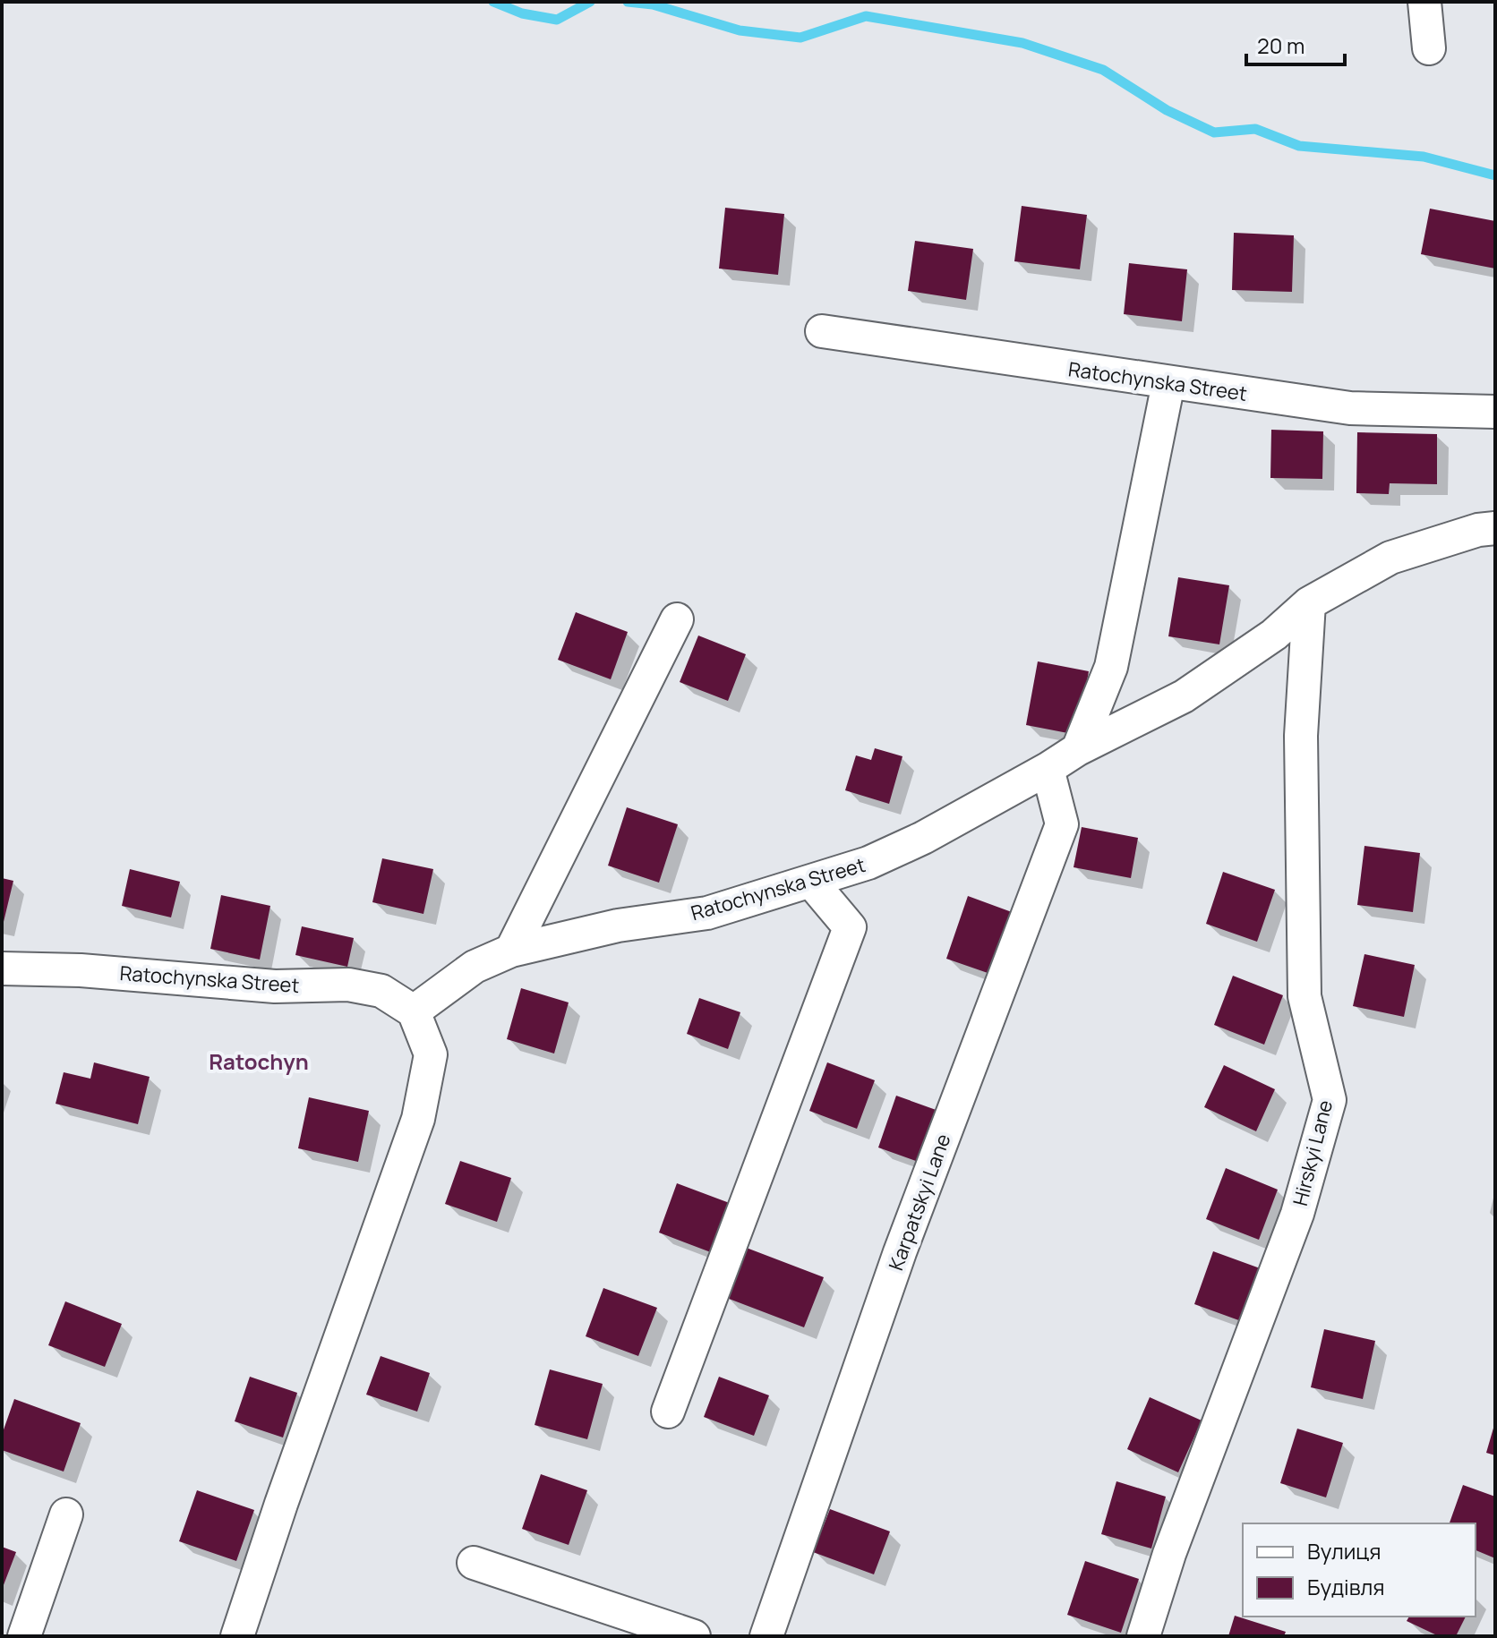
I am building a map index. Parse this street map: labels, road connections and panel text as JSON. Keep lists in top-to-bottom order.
{
  "streets": {
    "street": ["Ratochynska Street", "Hirskyi Lane", "Karpatskyi Lane"]
  },
  "crossings": [
    ["Ratochynska Street", "Hirskyi Lane"],
    ["Ratochynska Street", "Karpatskyi Lane"]
  ],
  "districts": ["Ratochyn"],
  "legend": ["Вулиця", "Будівля"],
  "scale_bar": "20 m"
}
